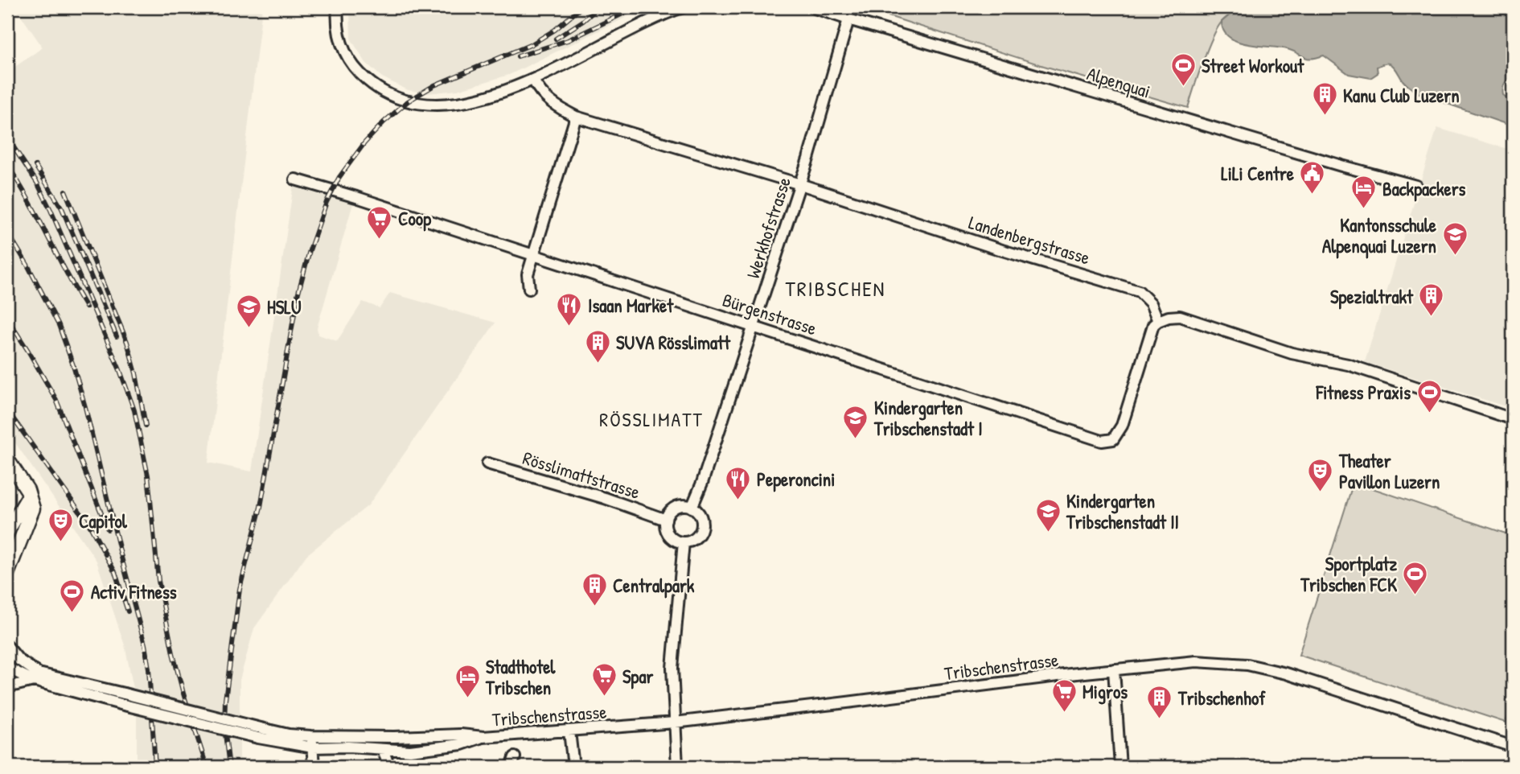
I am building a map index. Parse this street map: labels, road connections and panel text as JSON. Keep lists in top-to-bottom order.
{
  "streets": {
    "street": [
      "Alpenquai",
      "Werkhofstrasse",
      "Landenbergstrasse",
      "Bürgenstrasse",
      "Rösslimattstrasse",
      "Tribschenstrasse"
    ]
  },
  "crossings": [
    ["Alpenquai", "Werkhofstrasse"],
    ["Werkhofstrasse", "Landenbergstrasse"],
    ["Werkhofstrasse", "Bürgenstrasse"],
    ["Werkhofstrasse", "Rösslimattstrasse"],
    ["Landenbergstrasse", "Bürgenstrasse"]
  ],
  "districts": ["TRIBSCHEN", "RÖSSLIMATT"],
  "places": {
    "sports": [
      "Street Workout",
      "Fitness Praxis",
      "Sportplatz Tribschen FCK",
      "Activ Fitness"
    ],
    "building": [
      "Kanu Club Luzern",
      "Spezialtrakt",
      "SUVA Rösslimatt",
      "Centralpark",
      "Tribschenhof"
    ],
    "public building": ["LiLi Centre"],
    "hotel": ["Backpackers", "Stadthotel Tribschen"],
    "supermarket": ["Coop", "Spar", "Migros"],
    "school or university": [
      "Kantonsschule Alpenquai Luzern",
      "HSLU",
      "Kindergarten Tribschenstadt I",
      "Kindergarten Tribschenstadt II"
    ],
    "restaurant": ["Isaan Market", "Peperoncini"],
    "theatre": ["Theater Pavillon Luzern", "Capitol"]
  }
}
